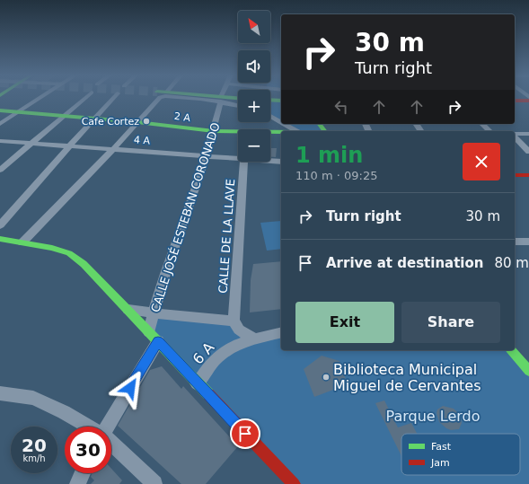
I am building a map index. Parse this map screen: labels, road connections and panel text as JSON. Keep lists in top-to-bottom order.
{
  "streets": {
    "main road": ["2 A"],
    "street": [
      "4 A",
      "CALLE JOSÉ ESTEBAN CORONADO",
      "CALLE DE LA LLAVE",
      "6 A"
    ]
  },
  "crossings": [
    ["2 A", "CALLE JOSÉ ESTEBAN CORONADO"],
    ["4 A", "CALLE JOSÉ ESTEBAN CORONADO"]
  ],
  "parks": ["Parque Lerdo"],
  "places": ["Cafe Cortez", "Biblioteca Municipal Miguel de Cervantes"],
  "legend": ["Fast", "Jam"],
  "north": "top left",
  "page": {
    "map_buttons": ["+", "−"],
    "turn": ["30 m", "Turn right"],
    "heading": ["1 min", "110 m · 09:25"],
    "list": [
      {
        "name": "Turn right",
        "value": "30 m"
      },
      {
        "name": "Arrive at destination",
        "value": "80 m"
      }
    ],
    "buttons": ["Exit", "Share"],
    "speed": "20 km/h",
    "limit": "30"
  }
}
